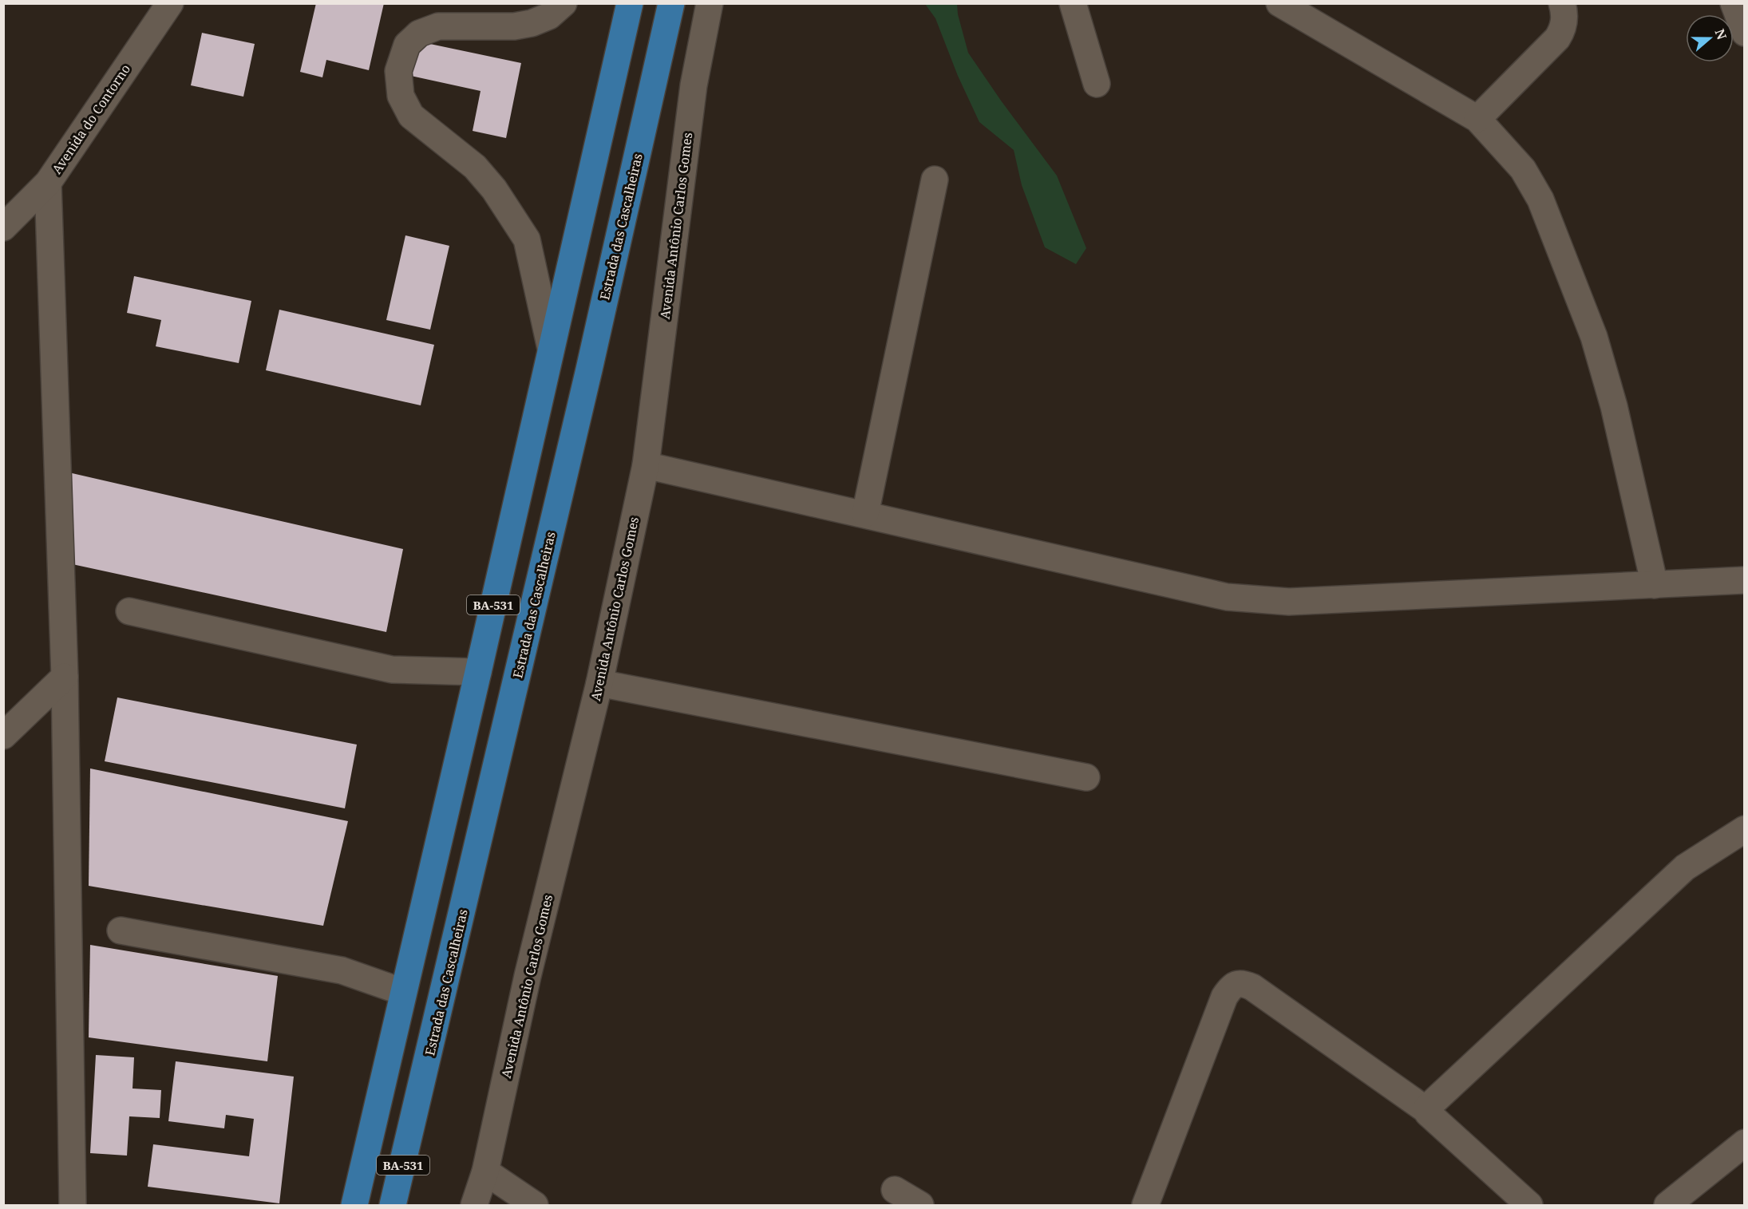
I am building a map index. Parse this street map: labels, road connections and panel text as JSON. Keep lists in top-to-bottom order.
{
  "streets": {
    "main road": ["Estrada das Cascalheiras", "BA-531"],
    "street": ["Avenida do Contorno", "Avenida Antônio Carlos Gomes"]
  },
  "north": "right"
}
